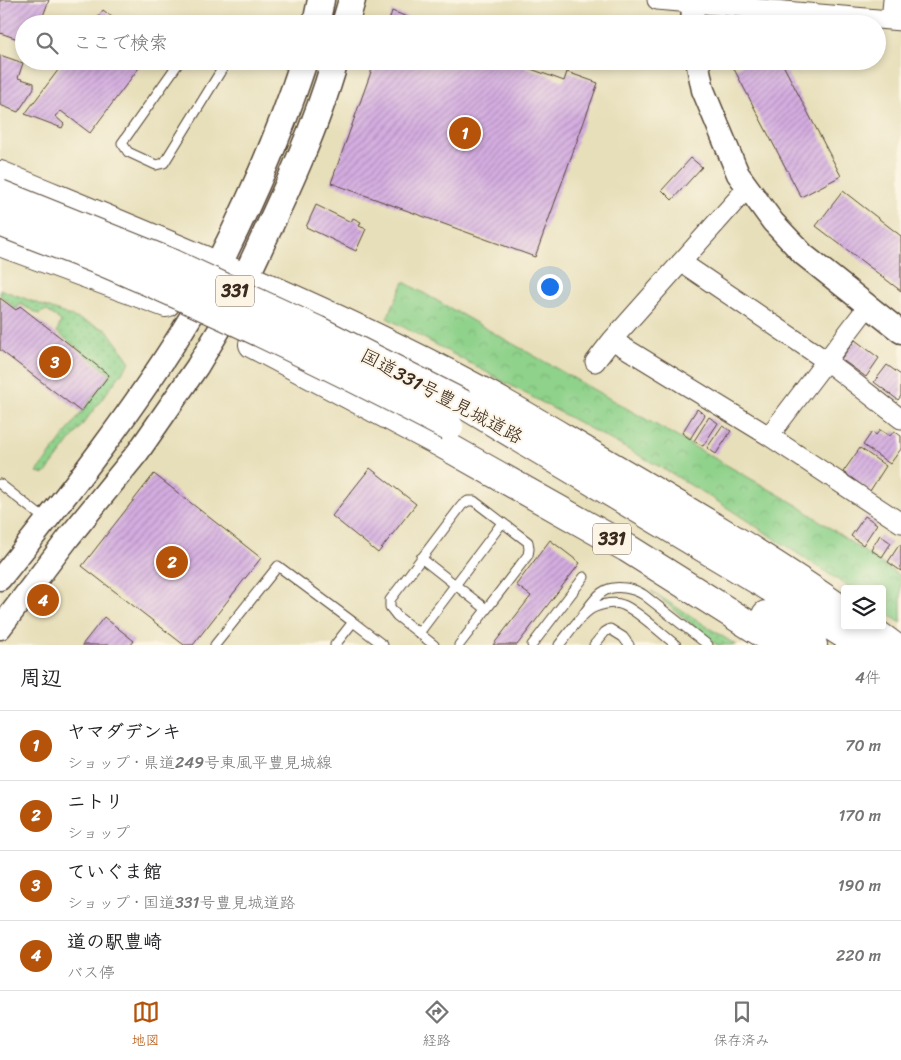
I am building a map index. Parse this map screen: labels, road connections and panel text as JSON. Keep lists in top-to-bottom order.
{
  "streets": {
    "highway": ["331", "国道331号豊見城道路"]
  },
  "crossings": [
    ["331", "国道331号豊見城道路"]
  ],
  "page": {
    "search": "ここで検索",
    "pins": [
      "1",
      "3",
      "2",
      "4"
    ],
    "heading": ["周辺", "4件"],
    "list": [
      {
        "mark": "1",
        "name": "ヤマダデンキ",
        "note": "ショップ · 県道249号東風平豊見城線",
        "value": "70 m"
      },
      {
        "mark": "2",
        "name": "ニトリ",
        "note": "ショップ",
        "value": "170 m"
      },
      {
        "mark": "3",
        "name": "ていぐま館",
        "note": "ショップ · 国道331号豊見城道路",
        "value": "190 m"
      },
      {
        "mark": "4",
        "name": "道の駅豊崎",
        "note": "バス停",
        "value": "220 m"
      }
    ],
    "nav": ["地図", "経路", "保存済み"]
  }
}
